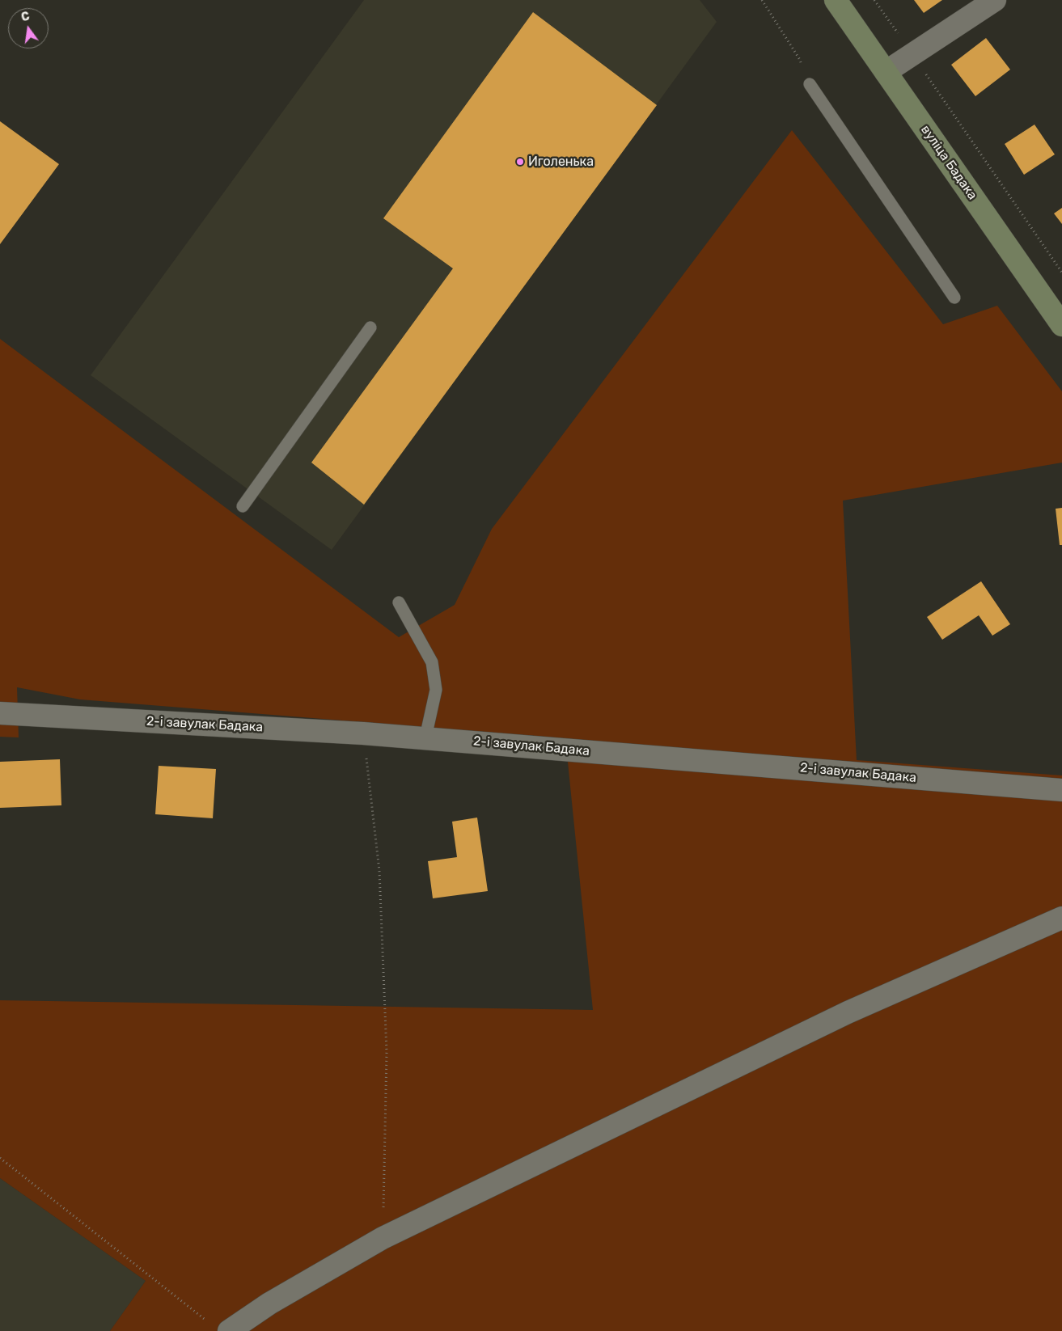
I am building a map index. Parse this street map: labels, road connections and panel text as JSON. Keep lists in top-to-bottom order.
{
  "streets": {
    "main road": ["вуліца Бадака"],
    "street": ["2-і завулак Бадака"]
  },
  "places": ["Иголенька"],
  "north": "top"
}
